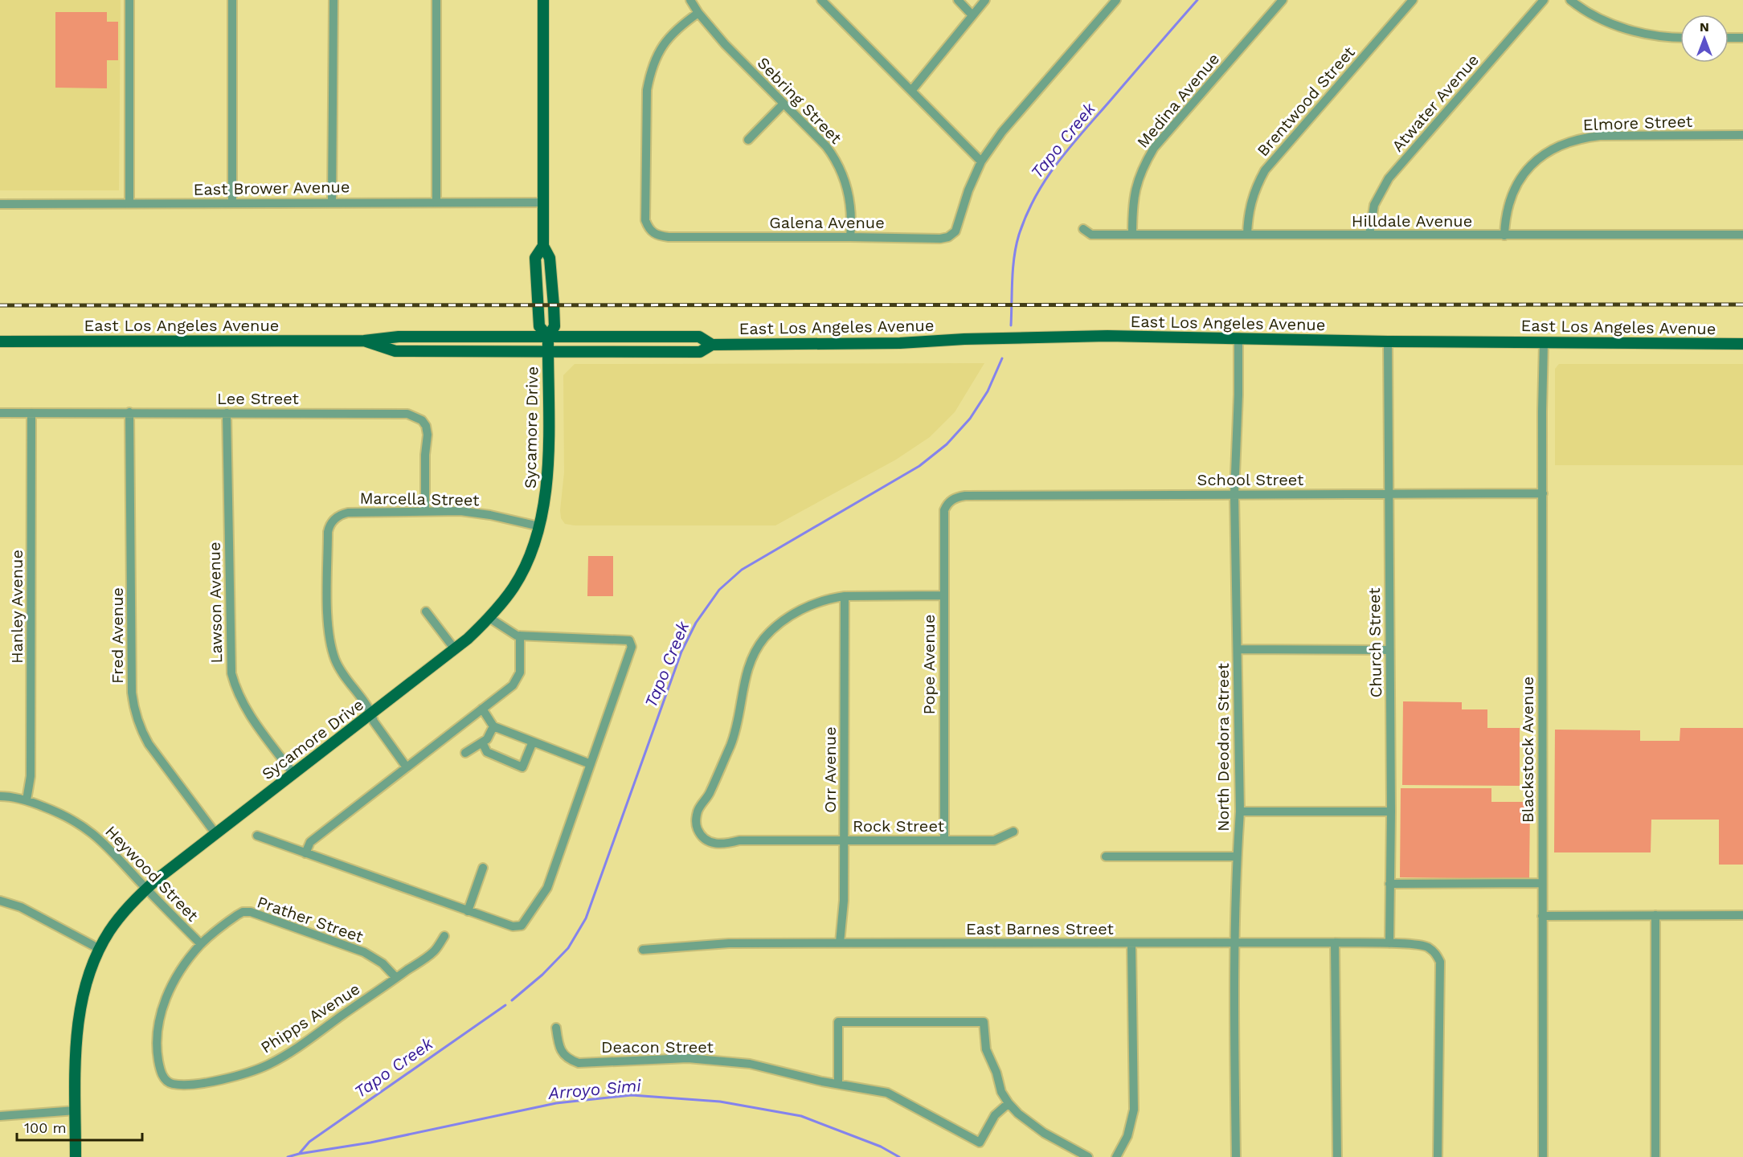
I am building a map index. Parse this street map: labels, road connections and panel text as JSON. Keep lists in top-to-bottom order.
{
  "streets": {
    "main road": ["East Los Angeles Avenue", "Sycamore Drive"],
    "street": [
      "Sebring Street",
      "Medina Avenue",
      "Brentwood Street",
      "Atwater Avenue",
      "Elmore Street",
      "East Brower Avenue",
      "Hilldale Avenue",
      "Galena Avenue",
      "Lee Street",
      "School Street",
      "Marcella Street",
      "Lawson Avenue",
      "Hanley Avenue",
      "Fred Avenue",
      "Church Street",
      "Pope Avenue",
      "North Deodora Street",
      "Blackstock Avenue",
      "Orr Avenue",
      "Rock Street",
      "Heywood Street",
      "Prather Street",
      "East Barnes Street",
      "Phipps Avenue",
      "Deacon Street"
    ]
  },
  "crossings": [
    ["Sebring Street", "Galena Avenue"],
    ["Medina Avenue", "Hilldale Avenue"],
    ["Brentwood Street", "Hilldale Avenue"],
    ["Atwater Avenue", "Hilldale Avenue"],
    ["Elmore Street", "Hilldale Avenue"],
    ["East Brower Avenue", "Sycamore Drive"],
    ["East Los Angeles Avenue", "Sycamore Drive"],
    ["East Los Angeles Avenue", "Church Street"],
    ["East Los Angeles Avenue", "North Deodora Street"],
    ["East Los Angeles Avenue", "Blackstock Avenue"],
    ["Lee Street", "Marcella Street"],
    ["Lee Street", "Lawson Avenue"],
    ["Lee Street", "Hanley Avenue"],
    ["Lee Street", "Fred Avenue"],
    ["Sycamore Drive", "Marcella Street"],
    ["Sycamore Drive", "Lawson Avenue"],
    ["Sycamore Drive", "Fred Avenue"],
    ["Sycamore Drive", "Heywood Street"],
    ["School Street", "Church Street"],
    ["School Street", "Pope Avenue"],
    ["School Street", "North Deodora Street"],
    ["School Street", "Blackstock Avenue"],
    ["Hanley Avenue", "Heywood Street"],
    ["Church Street", "East Barnes Street"],
    ["Pope Avenue", "Rock Street"],
    ["North Deodora Street", "East Barnes Street"],
    ["Orr Avenue", "Rock Street"],
    ["Orr Avenue", "East Barnes Street"],
    ["Heywood Street", "Prather Street"],
    ["Prather Street", "Phipps Avenue"]
  ],
  "water": ["Tapo Creek", "Arroyo Simi"],
  "scale_bar": "100 m",
  "north": "top"
}
